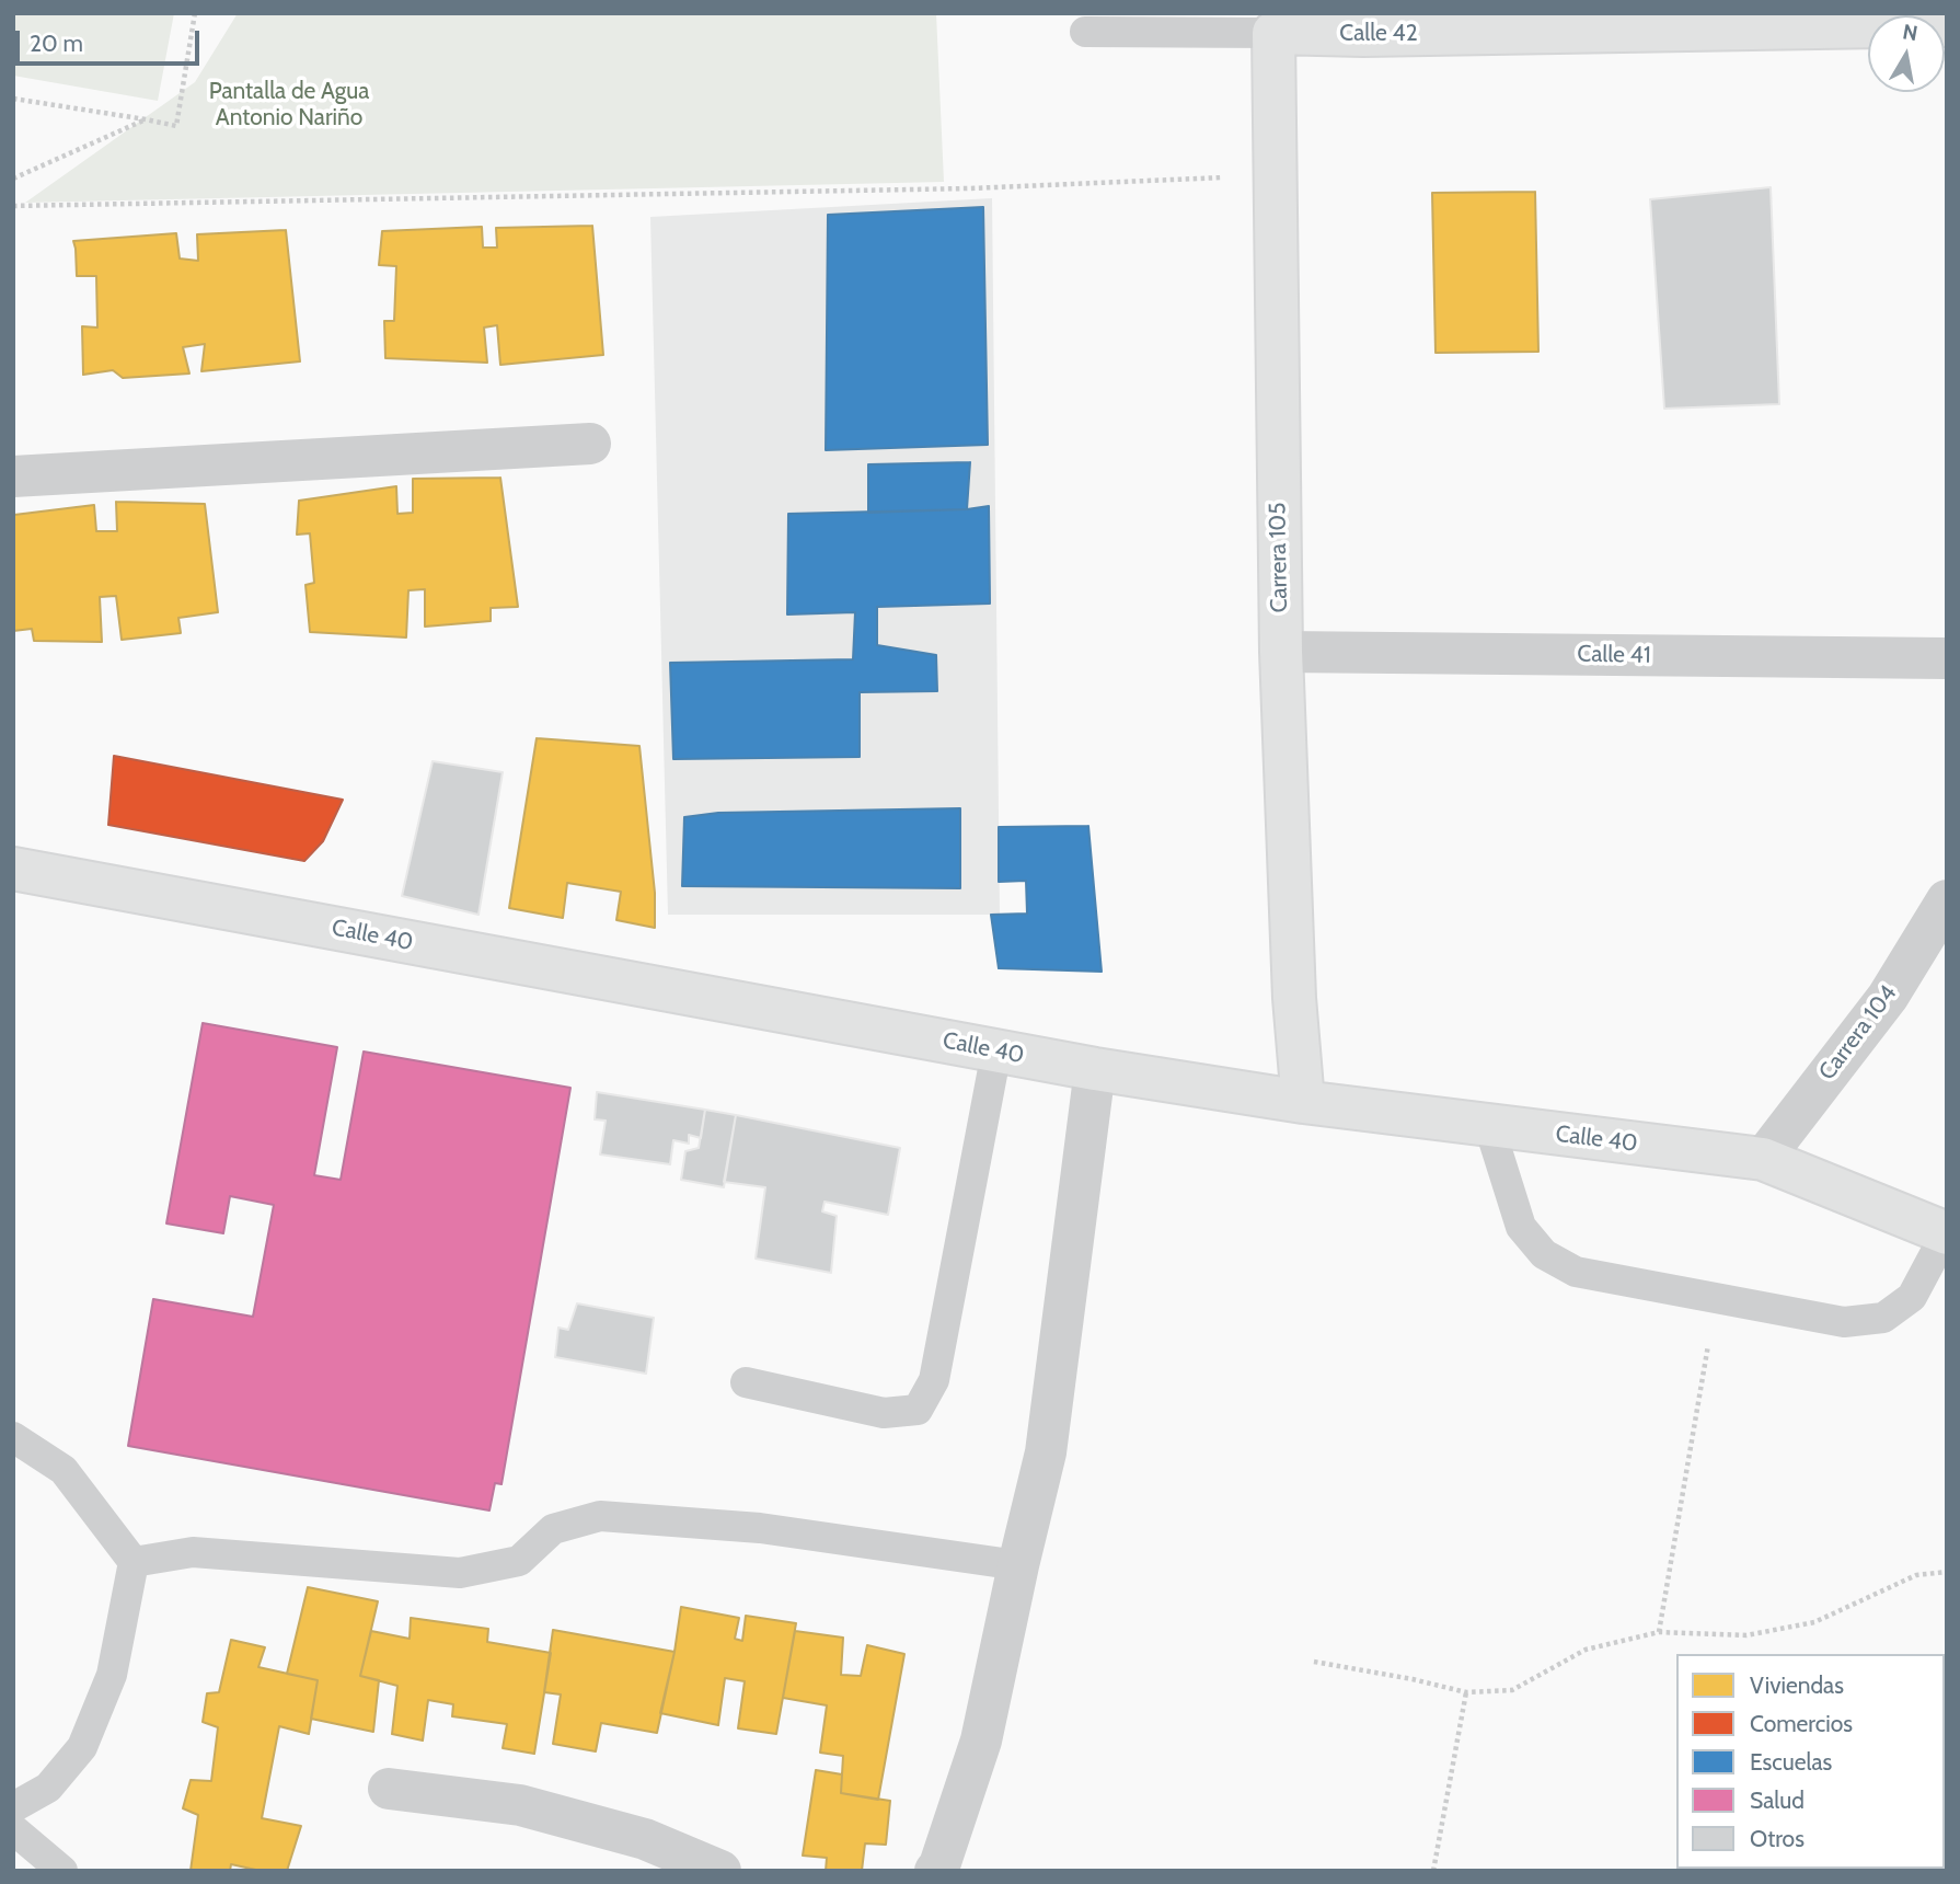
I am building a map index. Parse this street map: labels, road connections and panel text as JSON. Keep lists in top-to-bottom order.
{
  "streets": {
    "street": [
      "Calle 42",
      "Carrera 105",
      "Calle 41",
      "Calle 40",
      "Carrera 104"
    ]
  },
  "crossings": [
    ["Calle 42", "Carrera 105"],
    ["Carrera 105", "Calle 41"],
    ["Carrera 105", "Calle 40"],
    ["Calle 40", "Carrera 104"]
  ],
  "parks": ["Pantalla de Agua Antonio Nariño"],
  "legend": [
    "Viviendas",
    "Comercios",
    "Escuelas",
    "Salud",
    "Otros"
  ],
  "scale_bar": "20 m",
  "north": "top"
}
